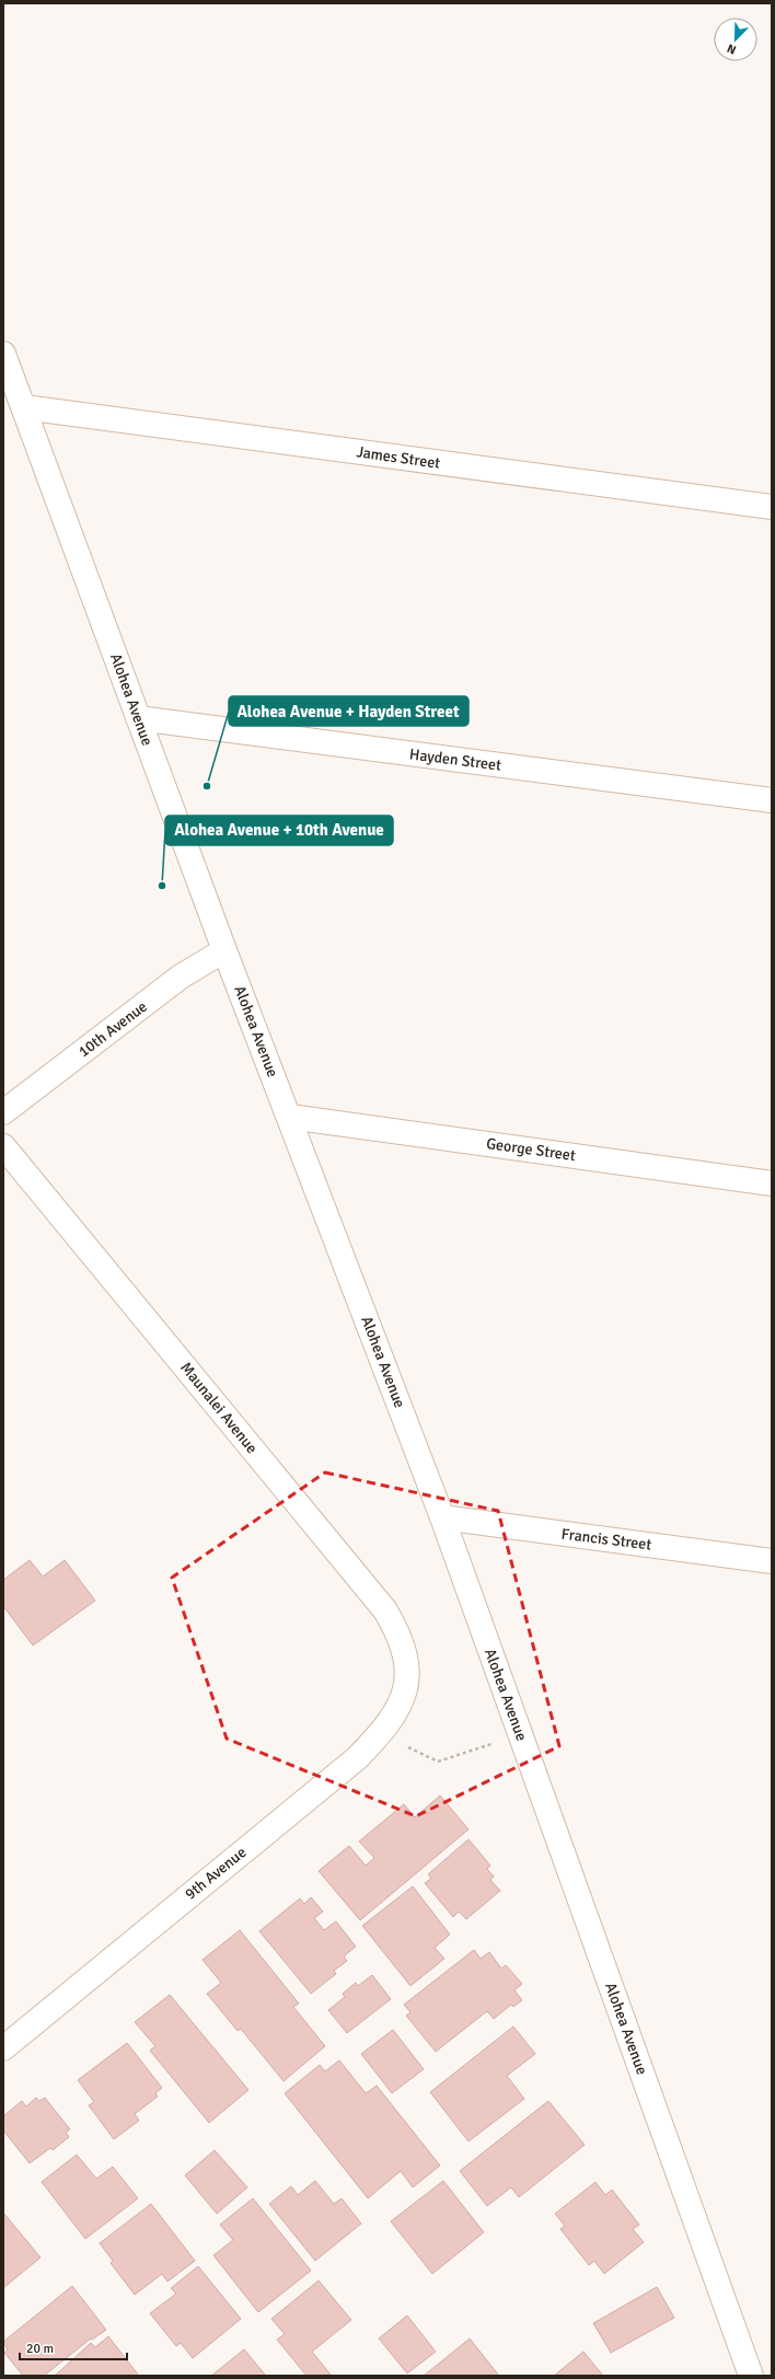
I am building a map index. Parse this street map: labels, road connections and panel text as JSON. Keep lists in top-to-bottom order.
{
  "streets": {
    "street": [
      "James Street",
      "Alohea Avenue",
      "Hayden Street",
      "10th Avenue",
      "George Street",
      "Maunalei Avenue",
      "Francis Street",
      "9th Avenue"
    ]
  },
  "crossings": [
    ["James Street", "Alohea Avenue"],
    ["Alohea Avenue", "Hayden Street"],
    ["Alohea Avenue", "10th Avenue"],
    ["Alohea Avenue", "George Street"],
    ["Alohea Avenue", "Francis Street"],
    ["Maunalei Avenue", "9th Avenue"]
  ],
  "places": ["Alohea Avenue + Hayden Street", "Alohea Avenue + 10th Avenue"],
  "scale_bar": "20 m",
  "north": "bottom left"
}
